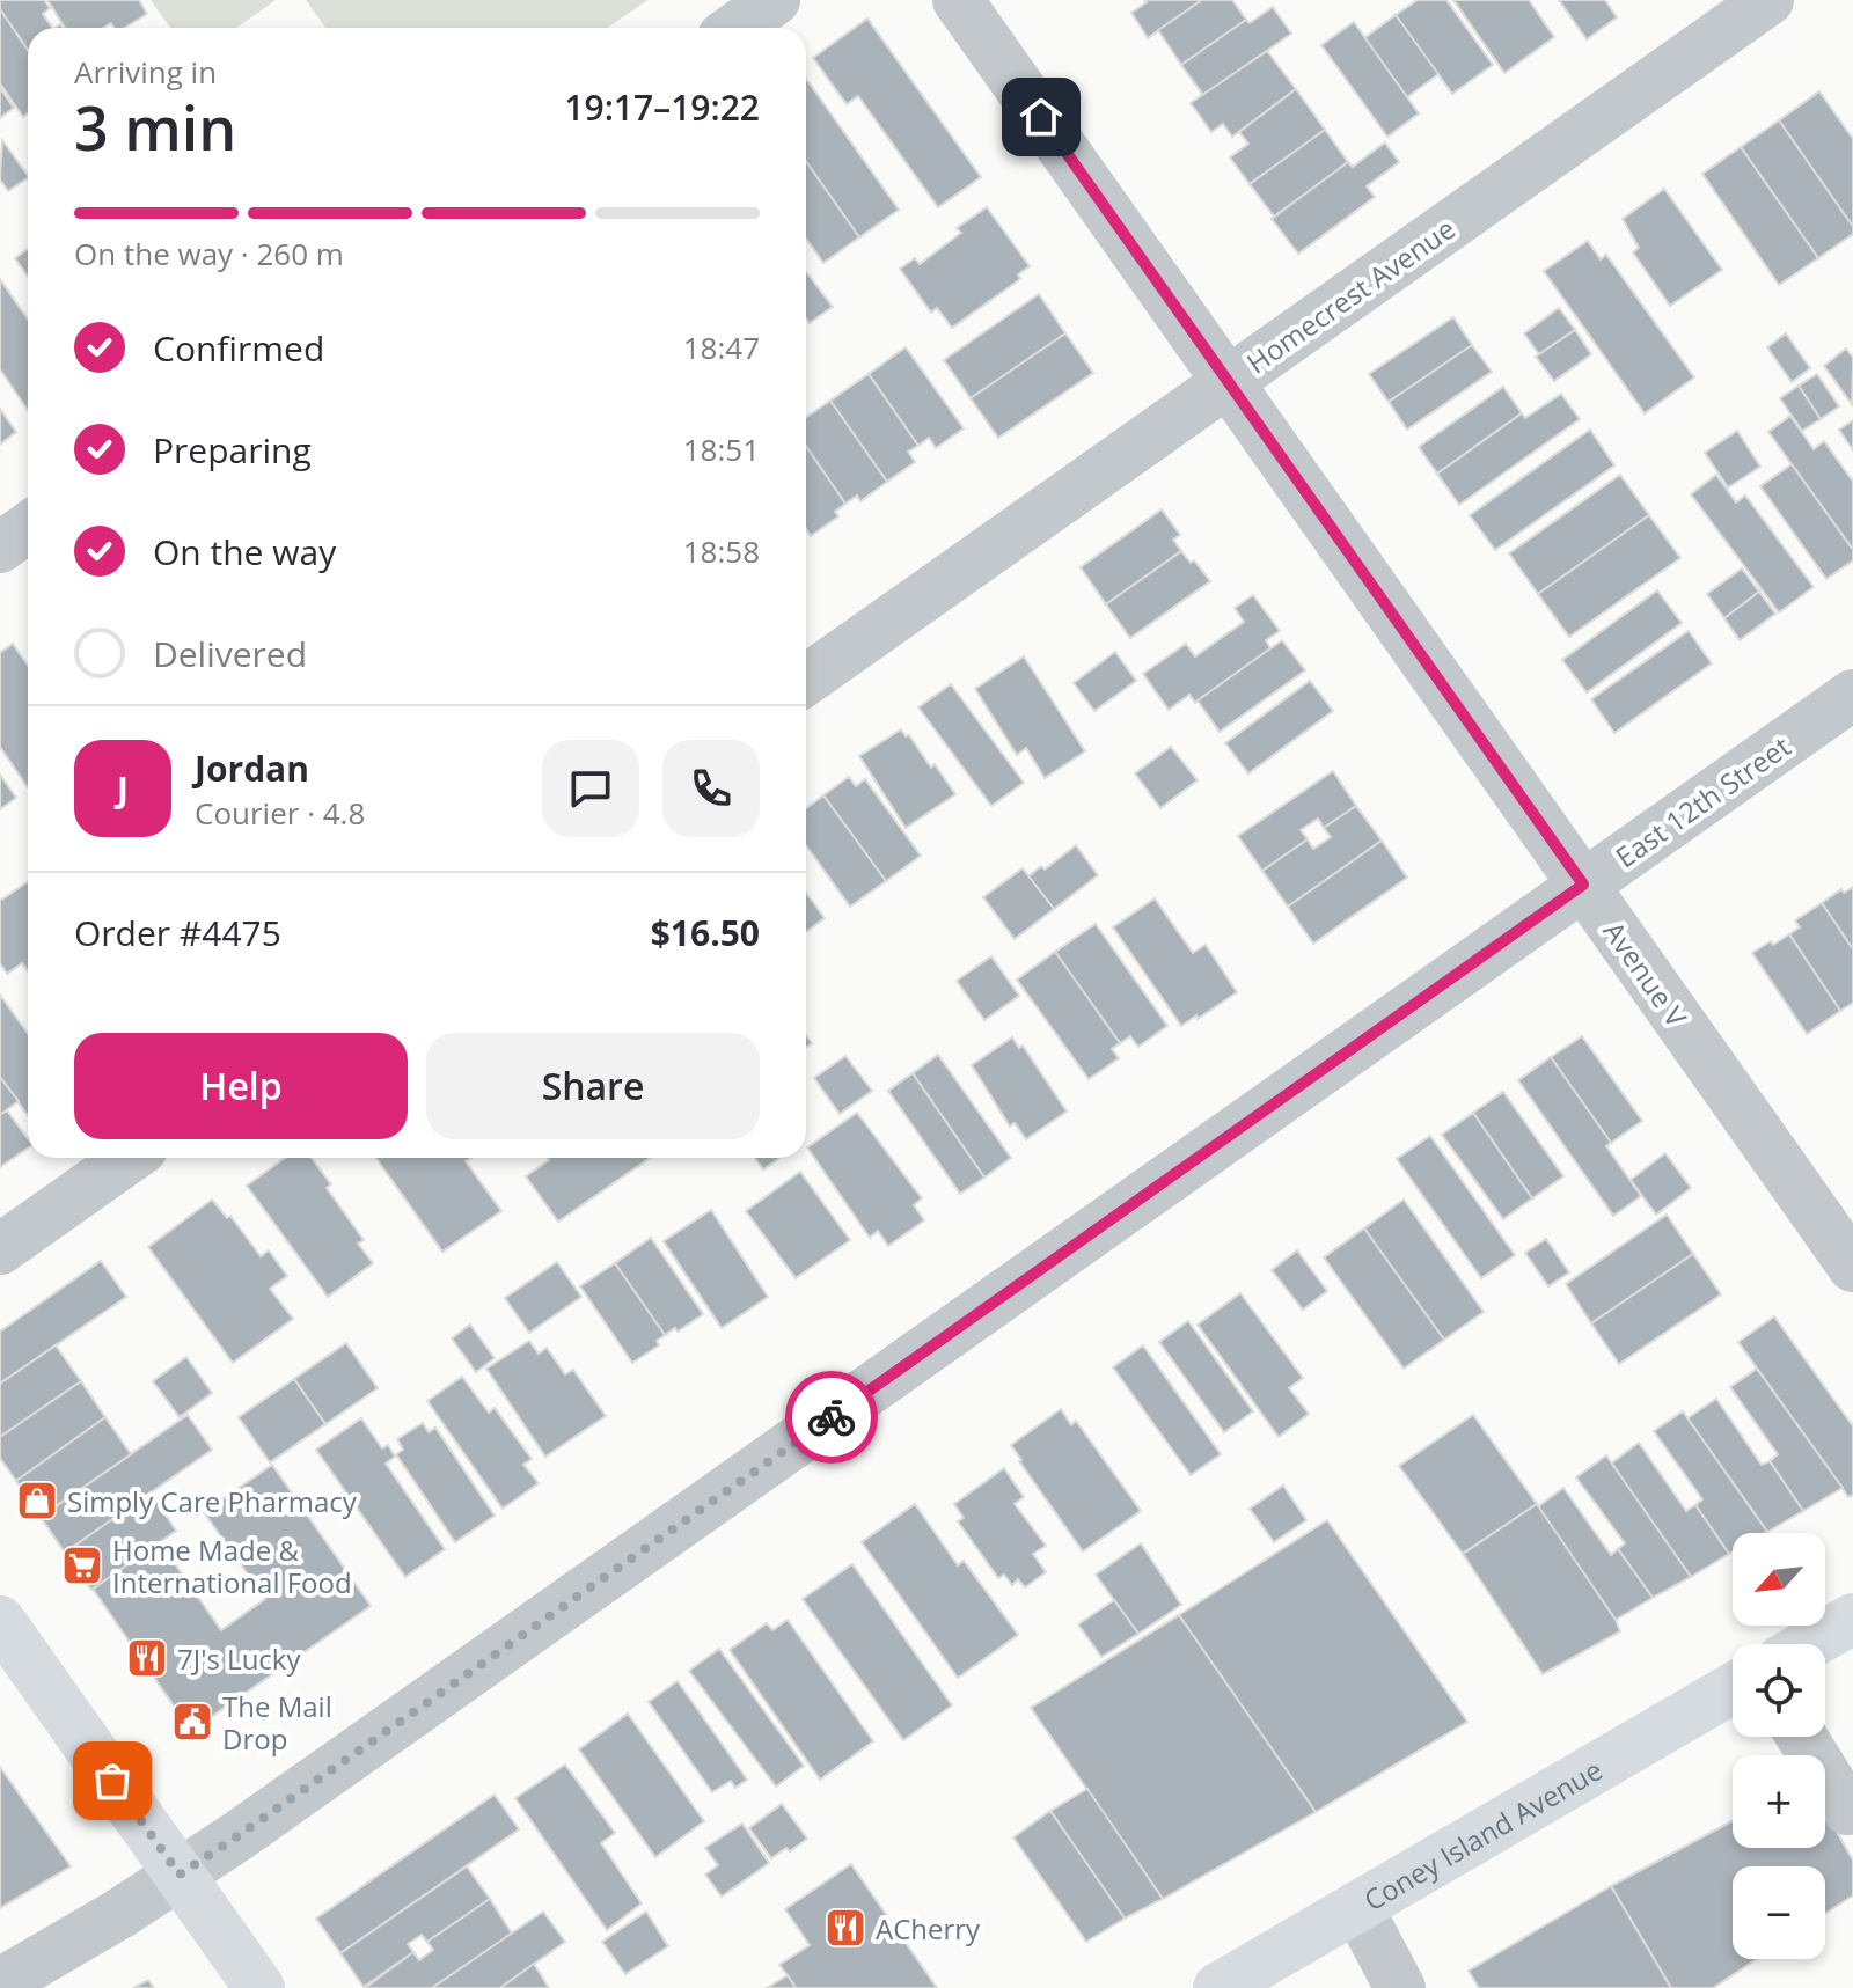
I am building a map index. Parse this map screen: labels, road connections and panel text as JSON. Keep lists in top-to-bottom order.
{
  "streets": {
    "main road": ["Coney Island Avenue"],
    "street": ["Homecrest Avenue", "East 12th Street", "Avenue V"]
  },
  "crossings": [
    ["Homecrest Avenue", "Avenue V"],
    ["East 12th Street", "Avenue V"]
  ],
  "places": {
    "shop": ["Simply Care Pharmacy"],
    "supermarket": ["Home Made & International Food"],
    "restaurant": ["7J's Lucky", "ACherry"],
    "public building": ["The Mail Drop"]
  },
  "north": "bottom left",
  "page": {
    "heading": ["3 min", "Arriving in", "19:17–19:22"],
    "panel": [
      "Jordan",
      "Courier · 4.8",
      "Order #4475",
      "$16.50"
    ],
    "bar": "On the way · 260 m",
    "list": [
      ["Confirmed", "18:47"],
      ["Preparing", "18:51"],
      ["On the way", "18:58"],
      "Delivered"
    ],
    "round": "J",
    "buttons": ["Help", "Share"],
    "map_buttons": ["+", "−"]
  }
}
